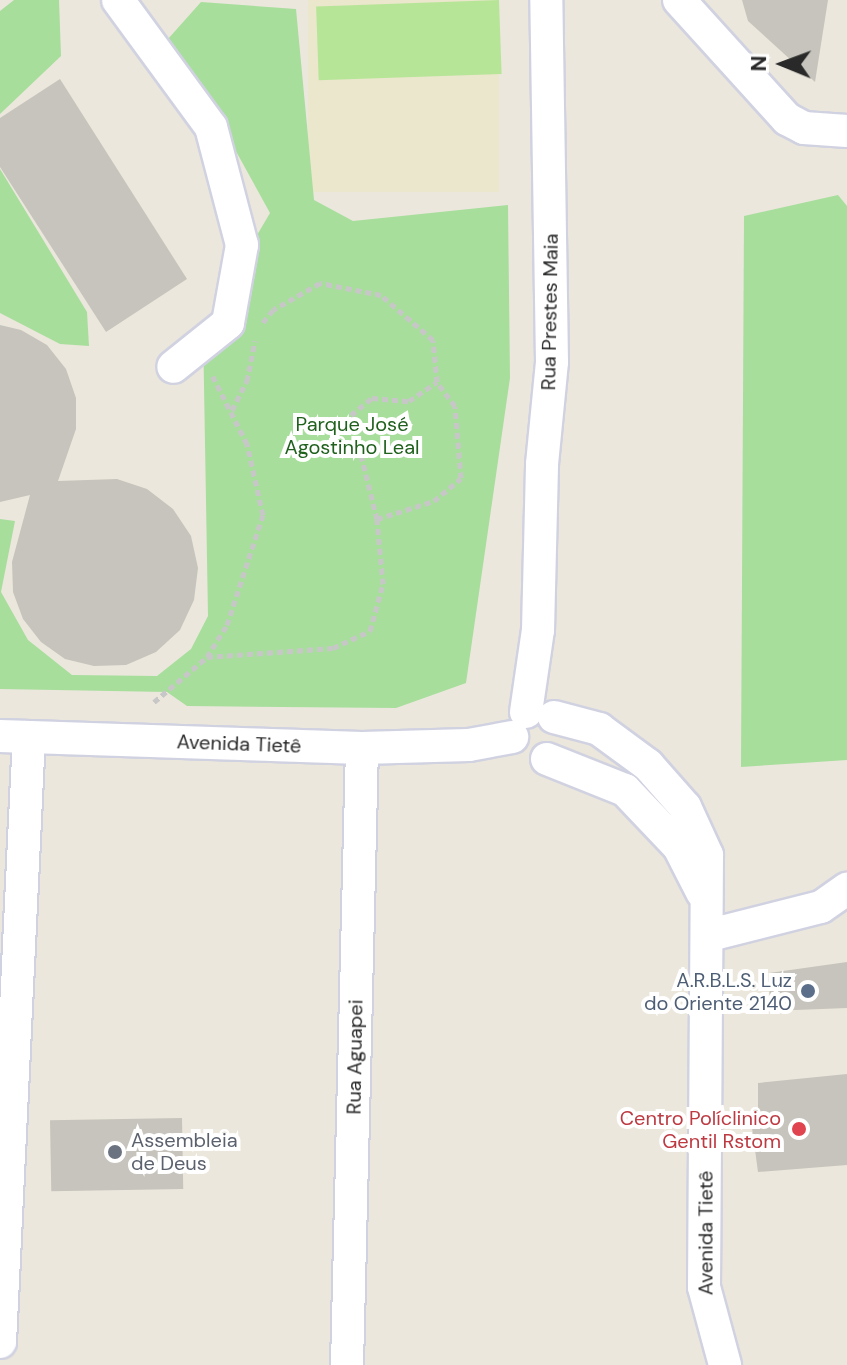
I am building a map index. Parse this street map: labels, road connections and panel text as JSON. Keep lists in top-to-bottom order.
{
  "streets": {
    "street": ["Rua Prestes Maia", "Avenida Tietê", "Rua Aguapei"]
  },
  "crossings": [
    ["Rua Prestes Maia", "Avenida Tietê"],
    ["Avenida Tietê", "Rua Aguapei"]
  ],
  "parks": ["Parque José Agostinho Leal"],
  "places": ["A.R.B.L.S. Luz do Oriente 2140", "Centro Políclinico Gentil Rstom", "Assembleia de Deus"],
  "north": "left"
}
